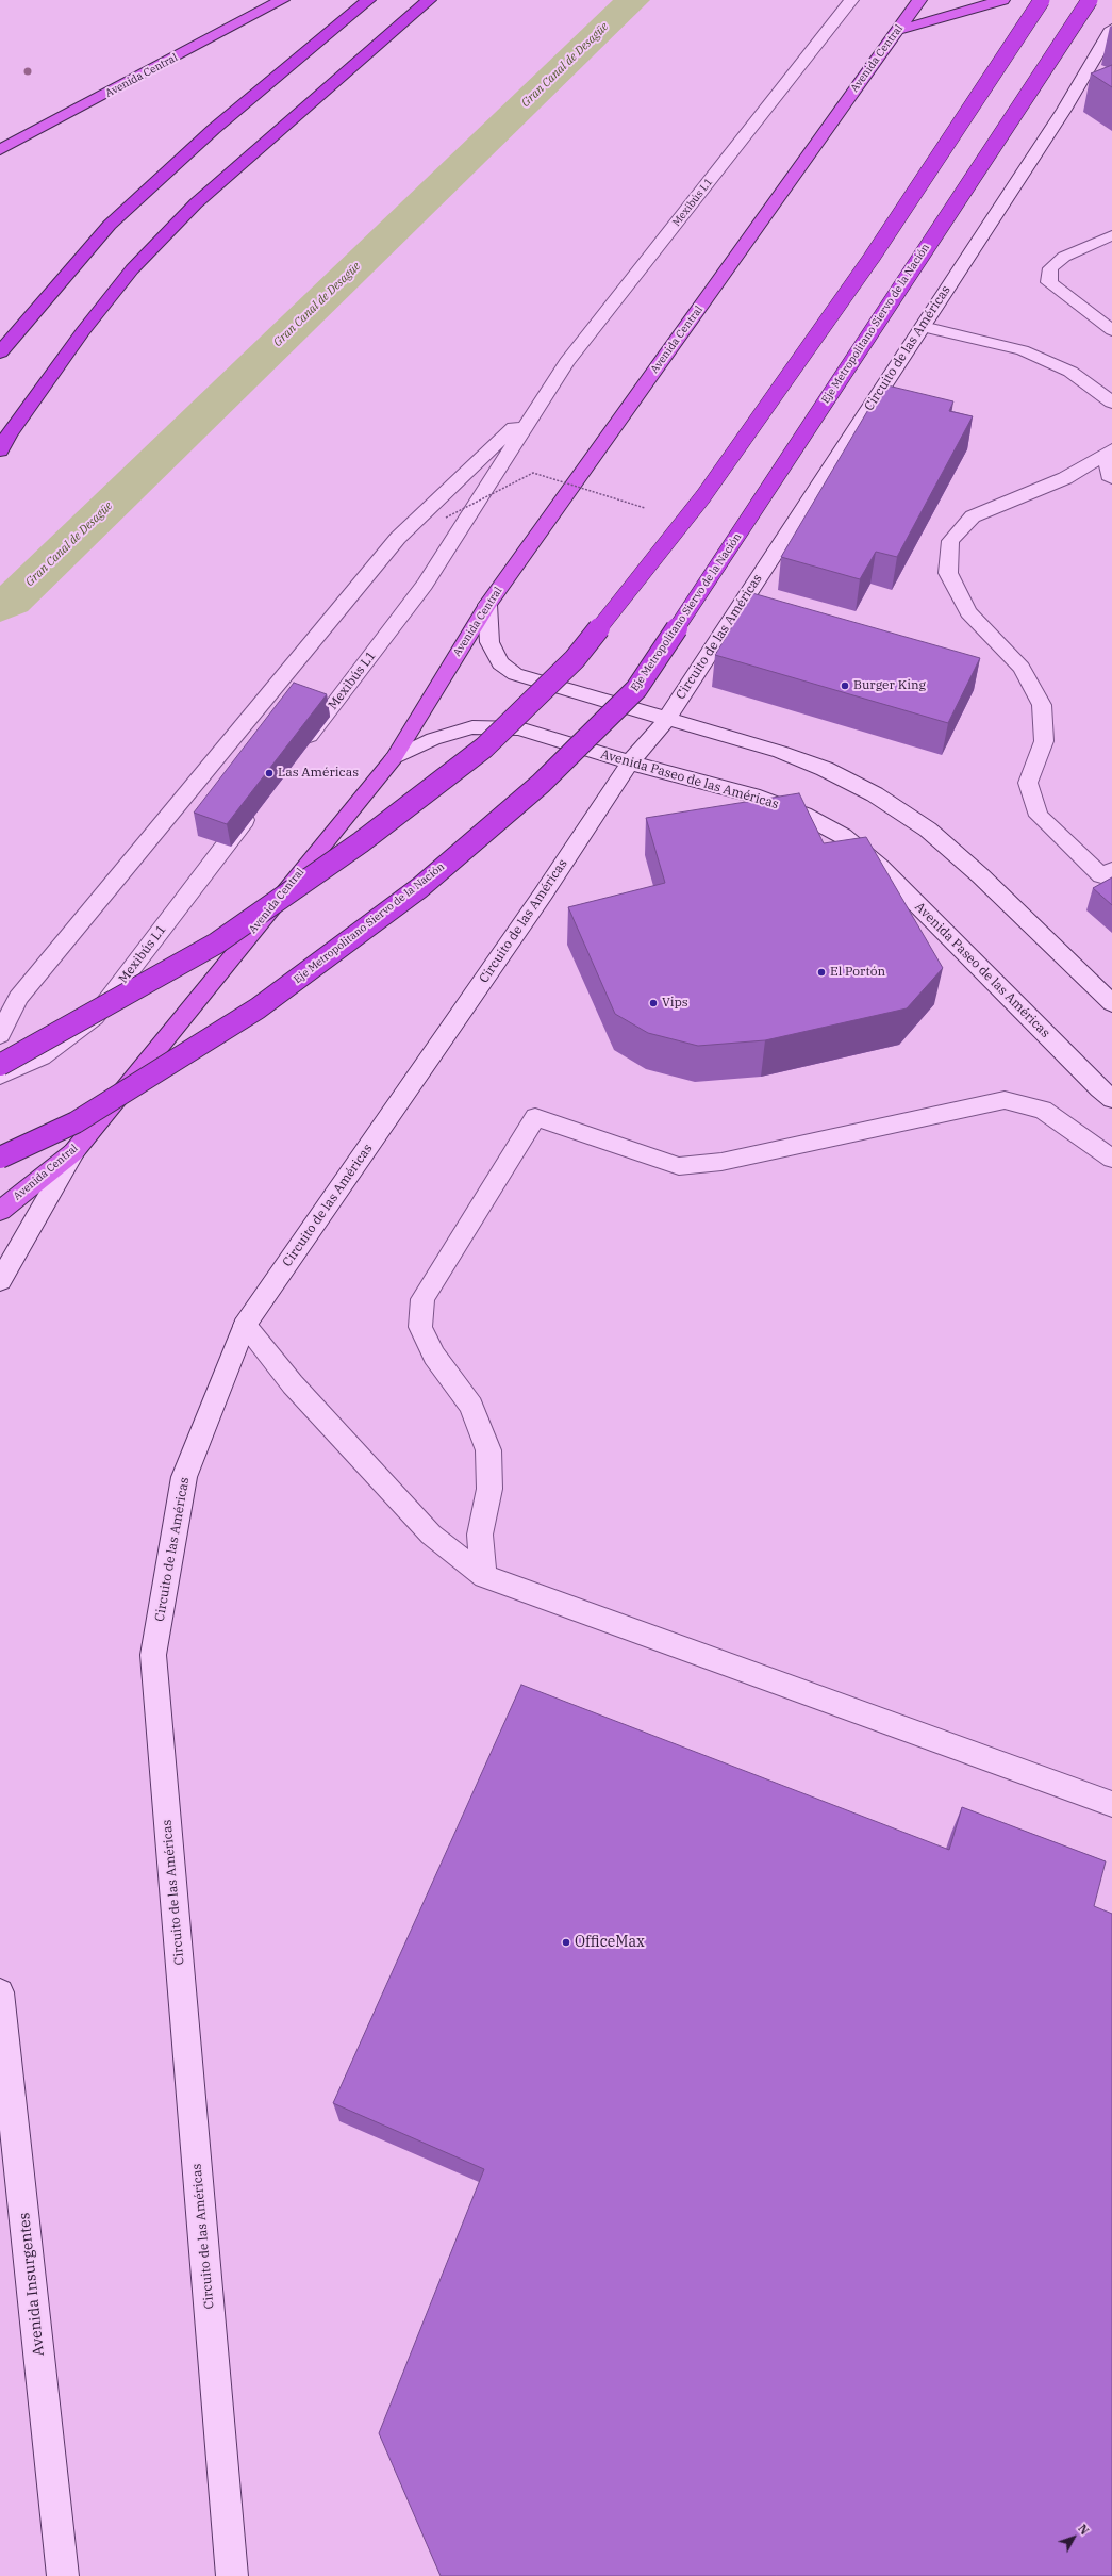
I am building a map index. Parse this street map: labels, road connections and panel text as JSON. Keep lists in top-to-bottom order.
{
  "streets": {
    "highway": ["Avenida Central", "Eje Metropolitano Siervo de la Nación"],
    "main road": [
      "Mexibús L1",
      "Circuito de las Américas",
      "Avenida Paseo de las Américas",
      "Avenida Insurgentes"
    ]
  },
  "crossings": [
    ["Avenida Central", "Avenida Paseo de las Américas"],
    ["Circuito de las Américas", "Avenida Paseo de las Américas"]
  ],
  "water": ["Gran Canal de Desagüe"],
  "places": [
    "Burger King",
    "Las Américas",
    "El Portón",
    "Vips",
    "OfficeMax"
  ],
  "north": "top right"
}
